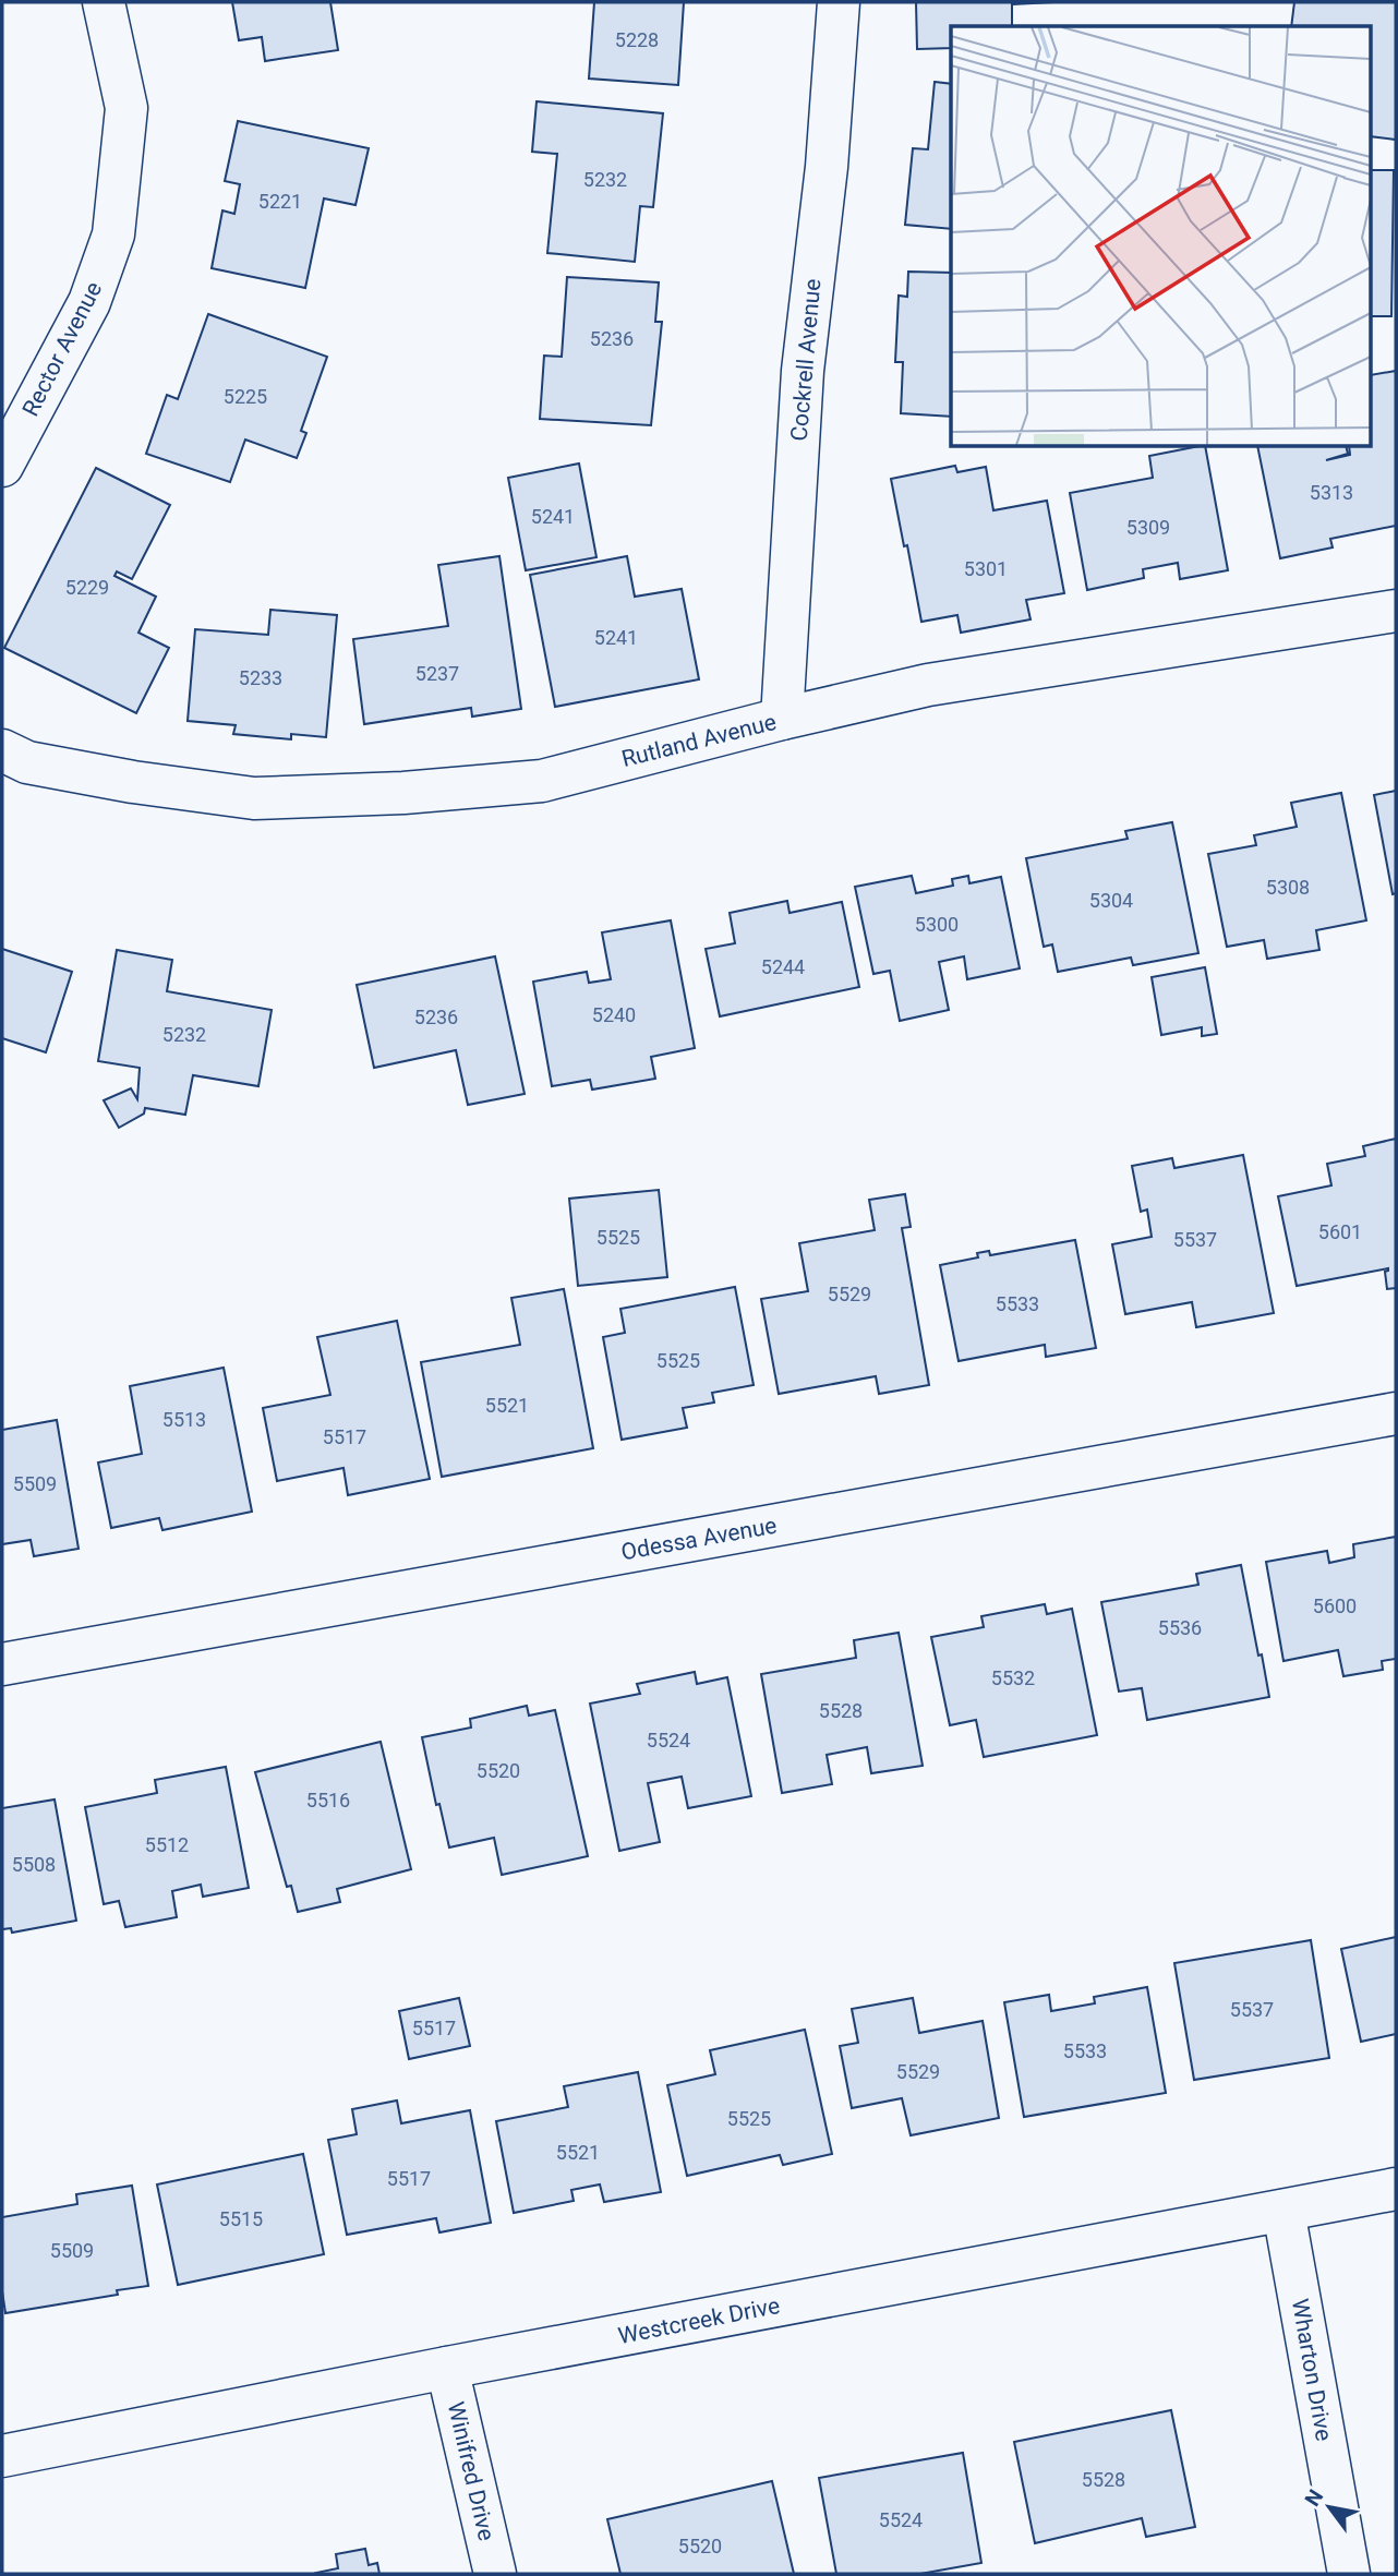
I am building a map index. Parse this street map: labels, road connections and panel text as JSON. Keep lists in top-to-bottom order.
{
  "streets": {
    "street": [
      "Rector Avenue",
      "Cockrell Avenue",
      "Rutland Avenue",
      "Odessa Avenue",
      "Westcreek Drive",
      "Wharton Drive",
      "Winifred Drive"
    ]
  },
  "crossings": [
    ["Cockrell Avenue", "Rutland Avenue"],
    ["Westcreek Drive", "Wharton Drive"],
    ["Westcreek Drive", "Winifred Drive"]
  ],
  "house_numbers": [
    "5228",
    "5232",
    "5221",
    "5236",
    "5225",
    "5313",
    "5241",
    "5309",
    "5301",
    "5229",
    "5241",
    "5237",
    "5233",
    "5308",
    "5304",
    "5300",
    "5244",
    "5240",
    "5236",
    "5232",
    "5601",
    "5525",
    "5537",
    "5529",
    "5533",
    "5525",
    "5521",
    "5513",
    "5517",
    "5509",
    "5600",
    "5536",
    "5532",
    "5528",
    "5524",
    "5520",
    "5516",
    "5512",
    "5508",
    "5537",
    "5517",
    "5533",
    "5529",
    "5525",
    "5521",
    "5517",
    "5515",
    "5509",
    "5528",
    "5524",
    "5520"
  ],
  "north": "top left"
}
